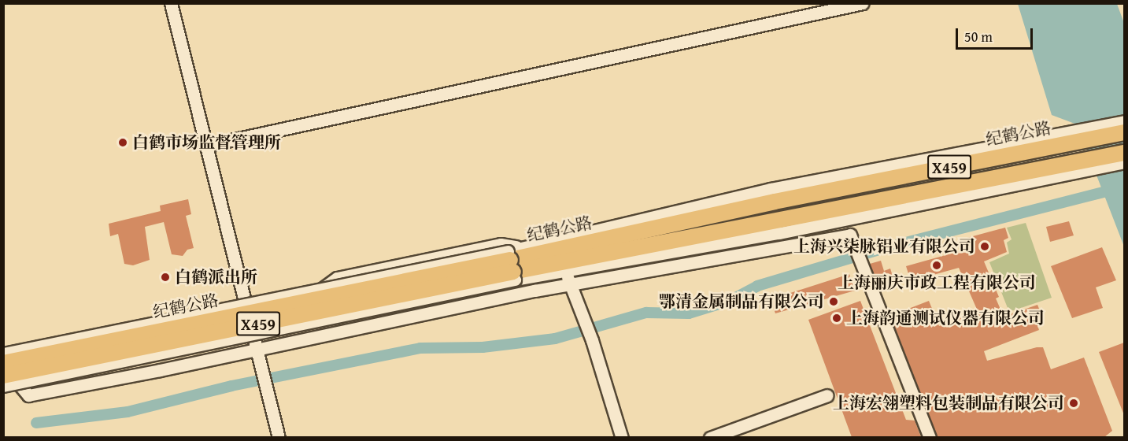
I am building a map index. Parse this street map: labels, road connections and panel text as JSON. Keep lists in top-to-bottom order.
{
  "streets": {
    "main road": ["纪鹤公路", "X459"]
  },
  "places": [
    "白鹤市场监督管理所",
    "上海兴柒脉铝业有限公司",
    "上海丽庆市政工程有限公司",
    "白鹤派出所",
    "鄂清金属制品有限公司",
    "上海韵通测试仪器有限公司",
    "上海宏翎塑料包装制品有限公司"
  ],
  "scale_bar": "50 m"
}
